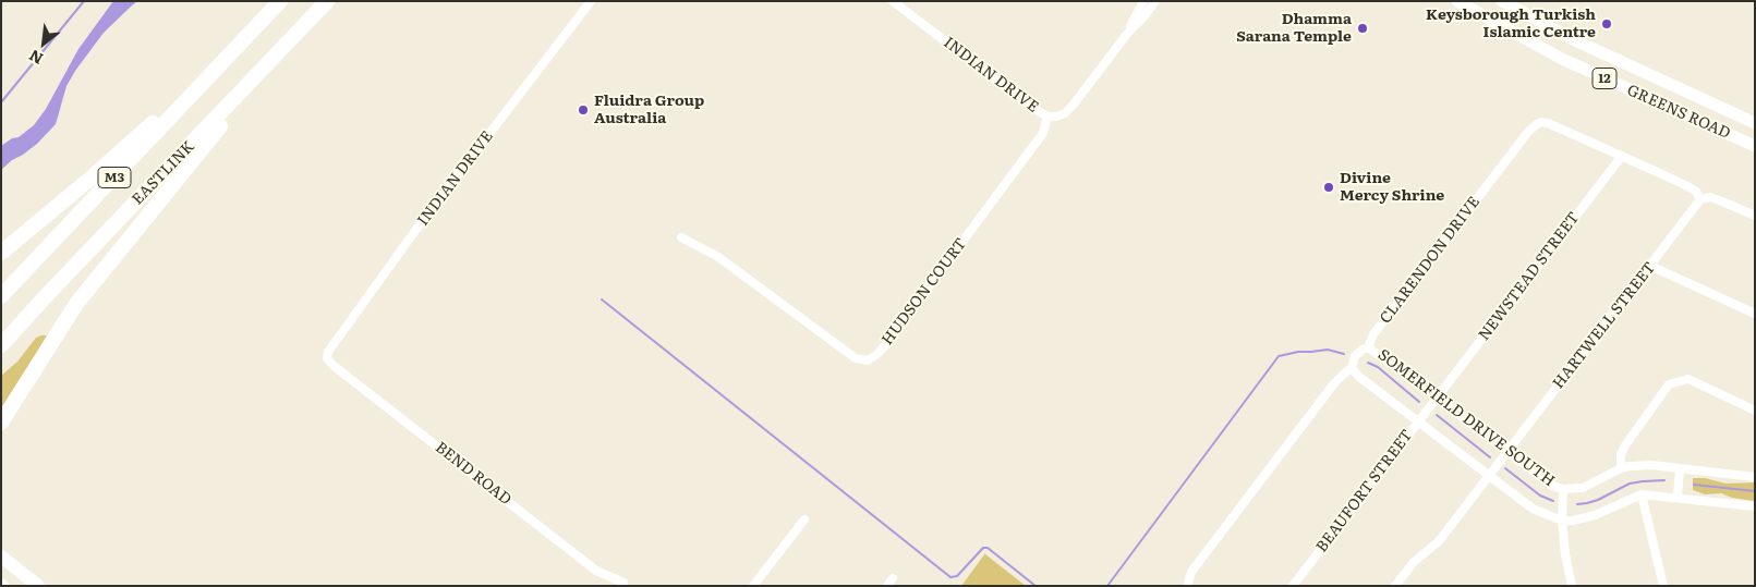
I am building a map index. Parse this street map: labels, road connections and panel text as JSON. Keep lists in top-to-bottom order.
{
  "streets": {
    "highway": ["EASTLINK", "M3"],
    "main road": ["12", "GREENS ROAD"],
    "street": [
      "INDIAN DRIVE",
      "CLARENDON DRIVE",
      "NEWSTEAD STREET",
      "HUDSON COURT",
      "HARTWELL STREET",
      "SOMERFIELD DRIVE SOUTH",
      "BEND ROAD",
      "BEAUFORT STREET"
    ]
  },
  "crossings": [
    ["INDIAN DRIVE", "HUDSON COURT"],
    ["INDIAN DRIVE", "BEND ROAD"],
    ["CLARENDON DRIVE", "NEWSTEAD STREET"],
    ["CLARENDON DRIVE", "HARTWELL STREET"],
    ["CLARENDON DRIVE", "SOMERFIELD DRIVE SOUTH"],
    ["NEWSTEAD STREET", "SOMERFIELD DRIVE SOUTH"],
    ["NEWSTEAD STREET", "BEAUFORT STREET"],
    ["HARTWELL STREET", "SOMERFIELD DRIVE SOUTH"],
    ["SOMERFIELD DRIVE SOUTH", "BEAUFORT STREET"]
  ],
  "places": [
    "Keysborough Turkish Islamic Centre",
    "Dhamma Sarana Temple",
    "Fluidra Group Australia",
    "Divine Mercy Shrine"
  ],
  "north": "bottom left"
}
